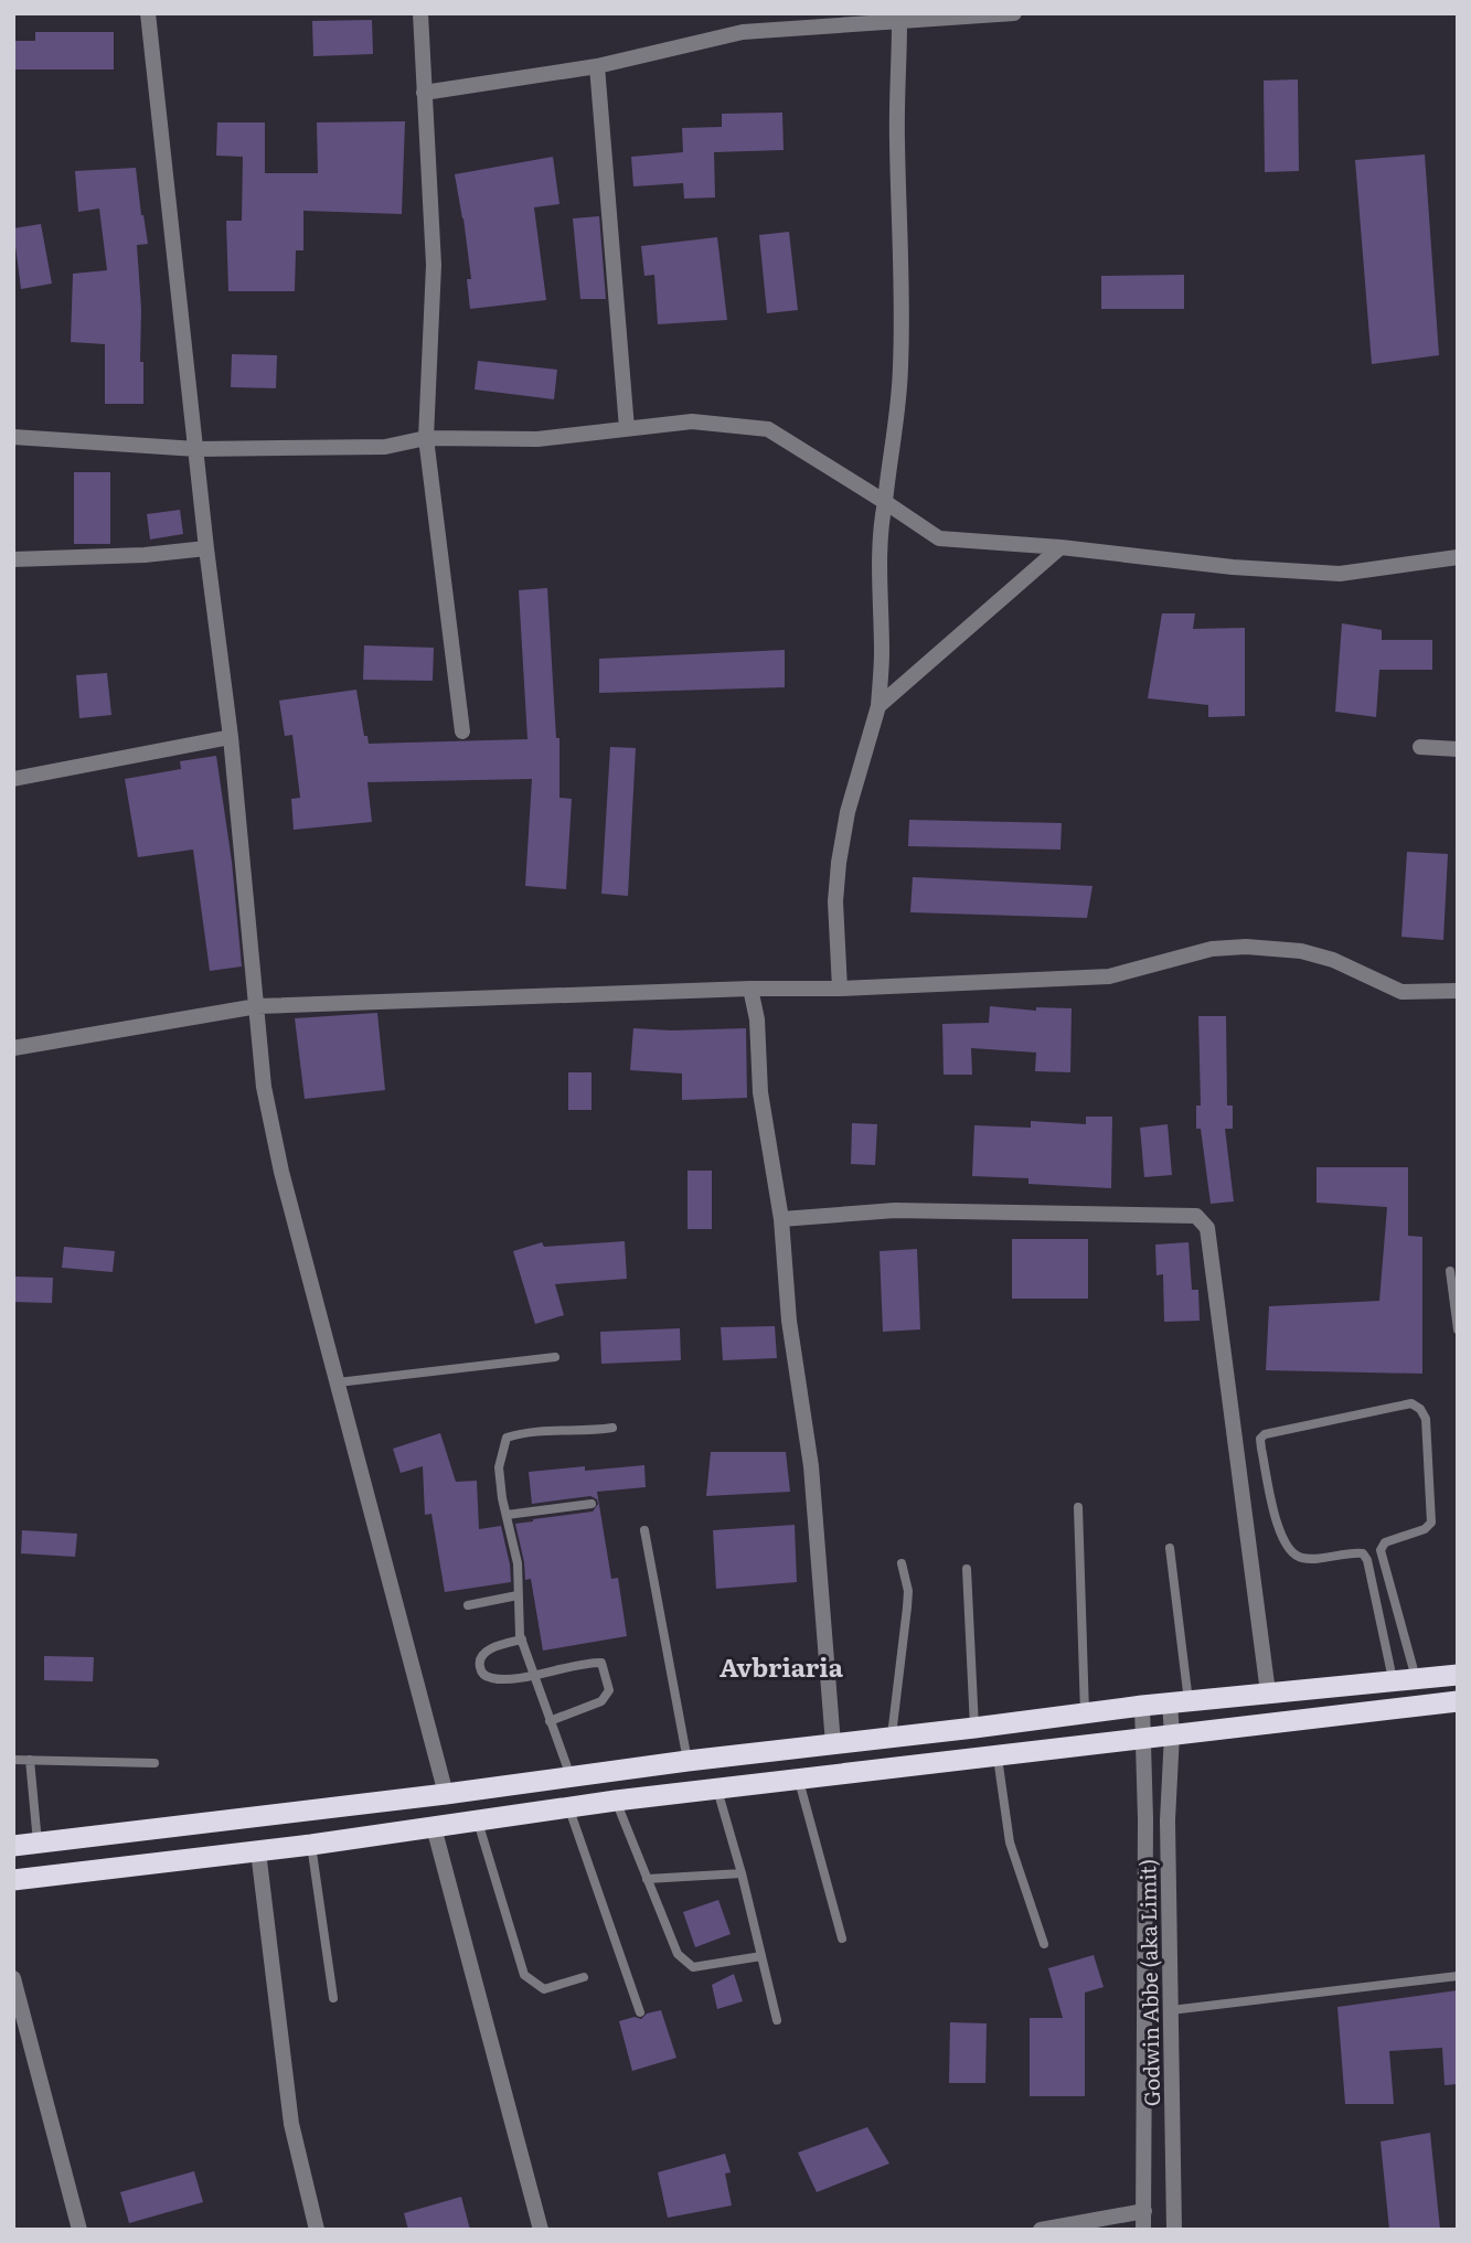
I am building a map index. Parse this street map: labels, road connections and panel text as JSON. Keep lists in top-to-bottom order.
{
  "streets": {
    "street": ["Godwin Abbe (aka Limit)"]
  },
  "districts": ["Avbriaria"]
}
